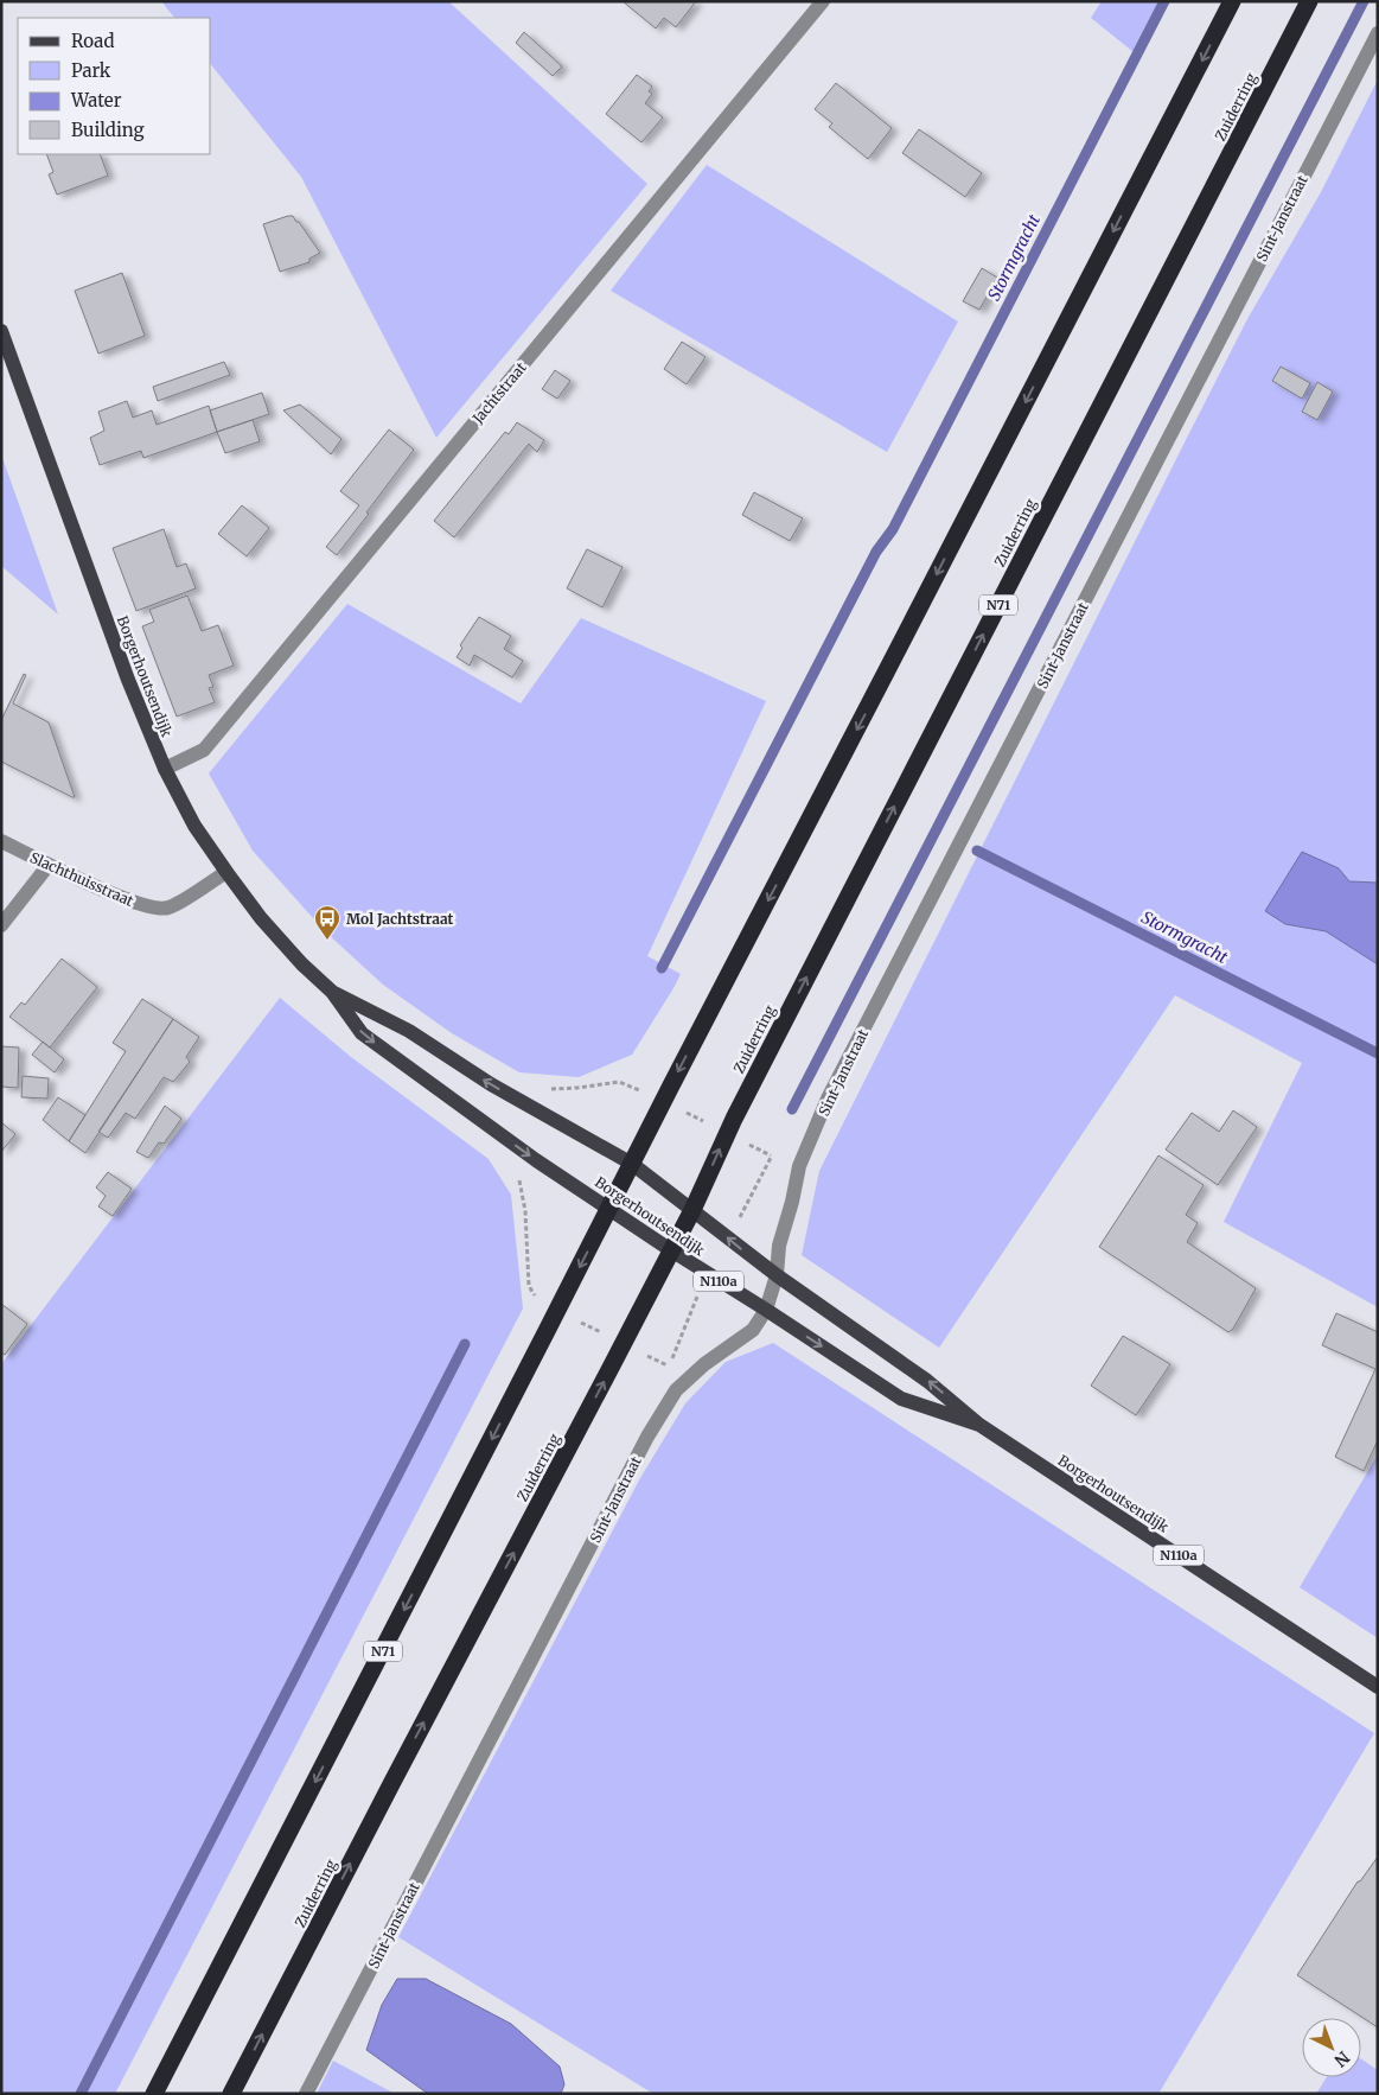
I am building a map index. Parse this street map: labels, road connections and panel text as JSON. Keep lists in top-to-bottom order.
{
  "streets": {
    "highway": ["Zuiderring", "N71"],
    "main road": ["Borgerhoutsendijk", "N110a"],
    "street": ["Sint-Janstraat", "Jachtstraat", "Slachthuisstraat"]
  },
  "crossings": [
    ["Zuiderring", "Borgerhoutsendijk"],
    ["Sint-Janstraat", "Borgerhoutsendijk"],
    ["Jachtstraat", "Borgerhoutsendijk"],
    ["N71", "Borgerhoutsendijk"],
    ["Borgerhoutsendijk", "Slachthuisstraat"]
  ],
  "water": ["Stormgracht"],
  "places": {
    "bus stop": ["Mol Jachtstraat"]
  },
  "legend": [
    "Road",
    "Park",
    "Water",
    "Building"
  ],
  "north": "bottom right"
}
